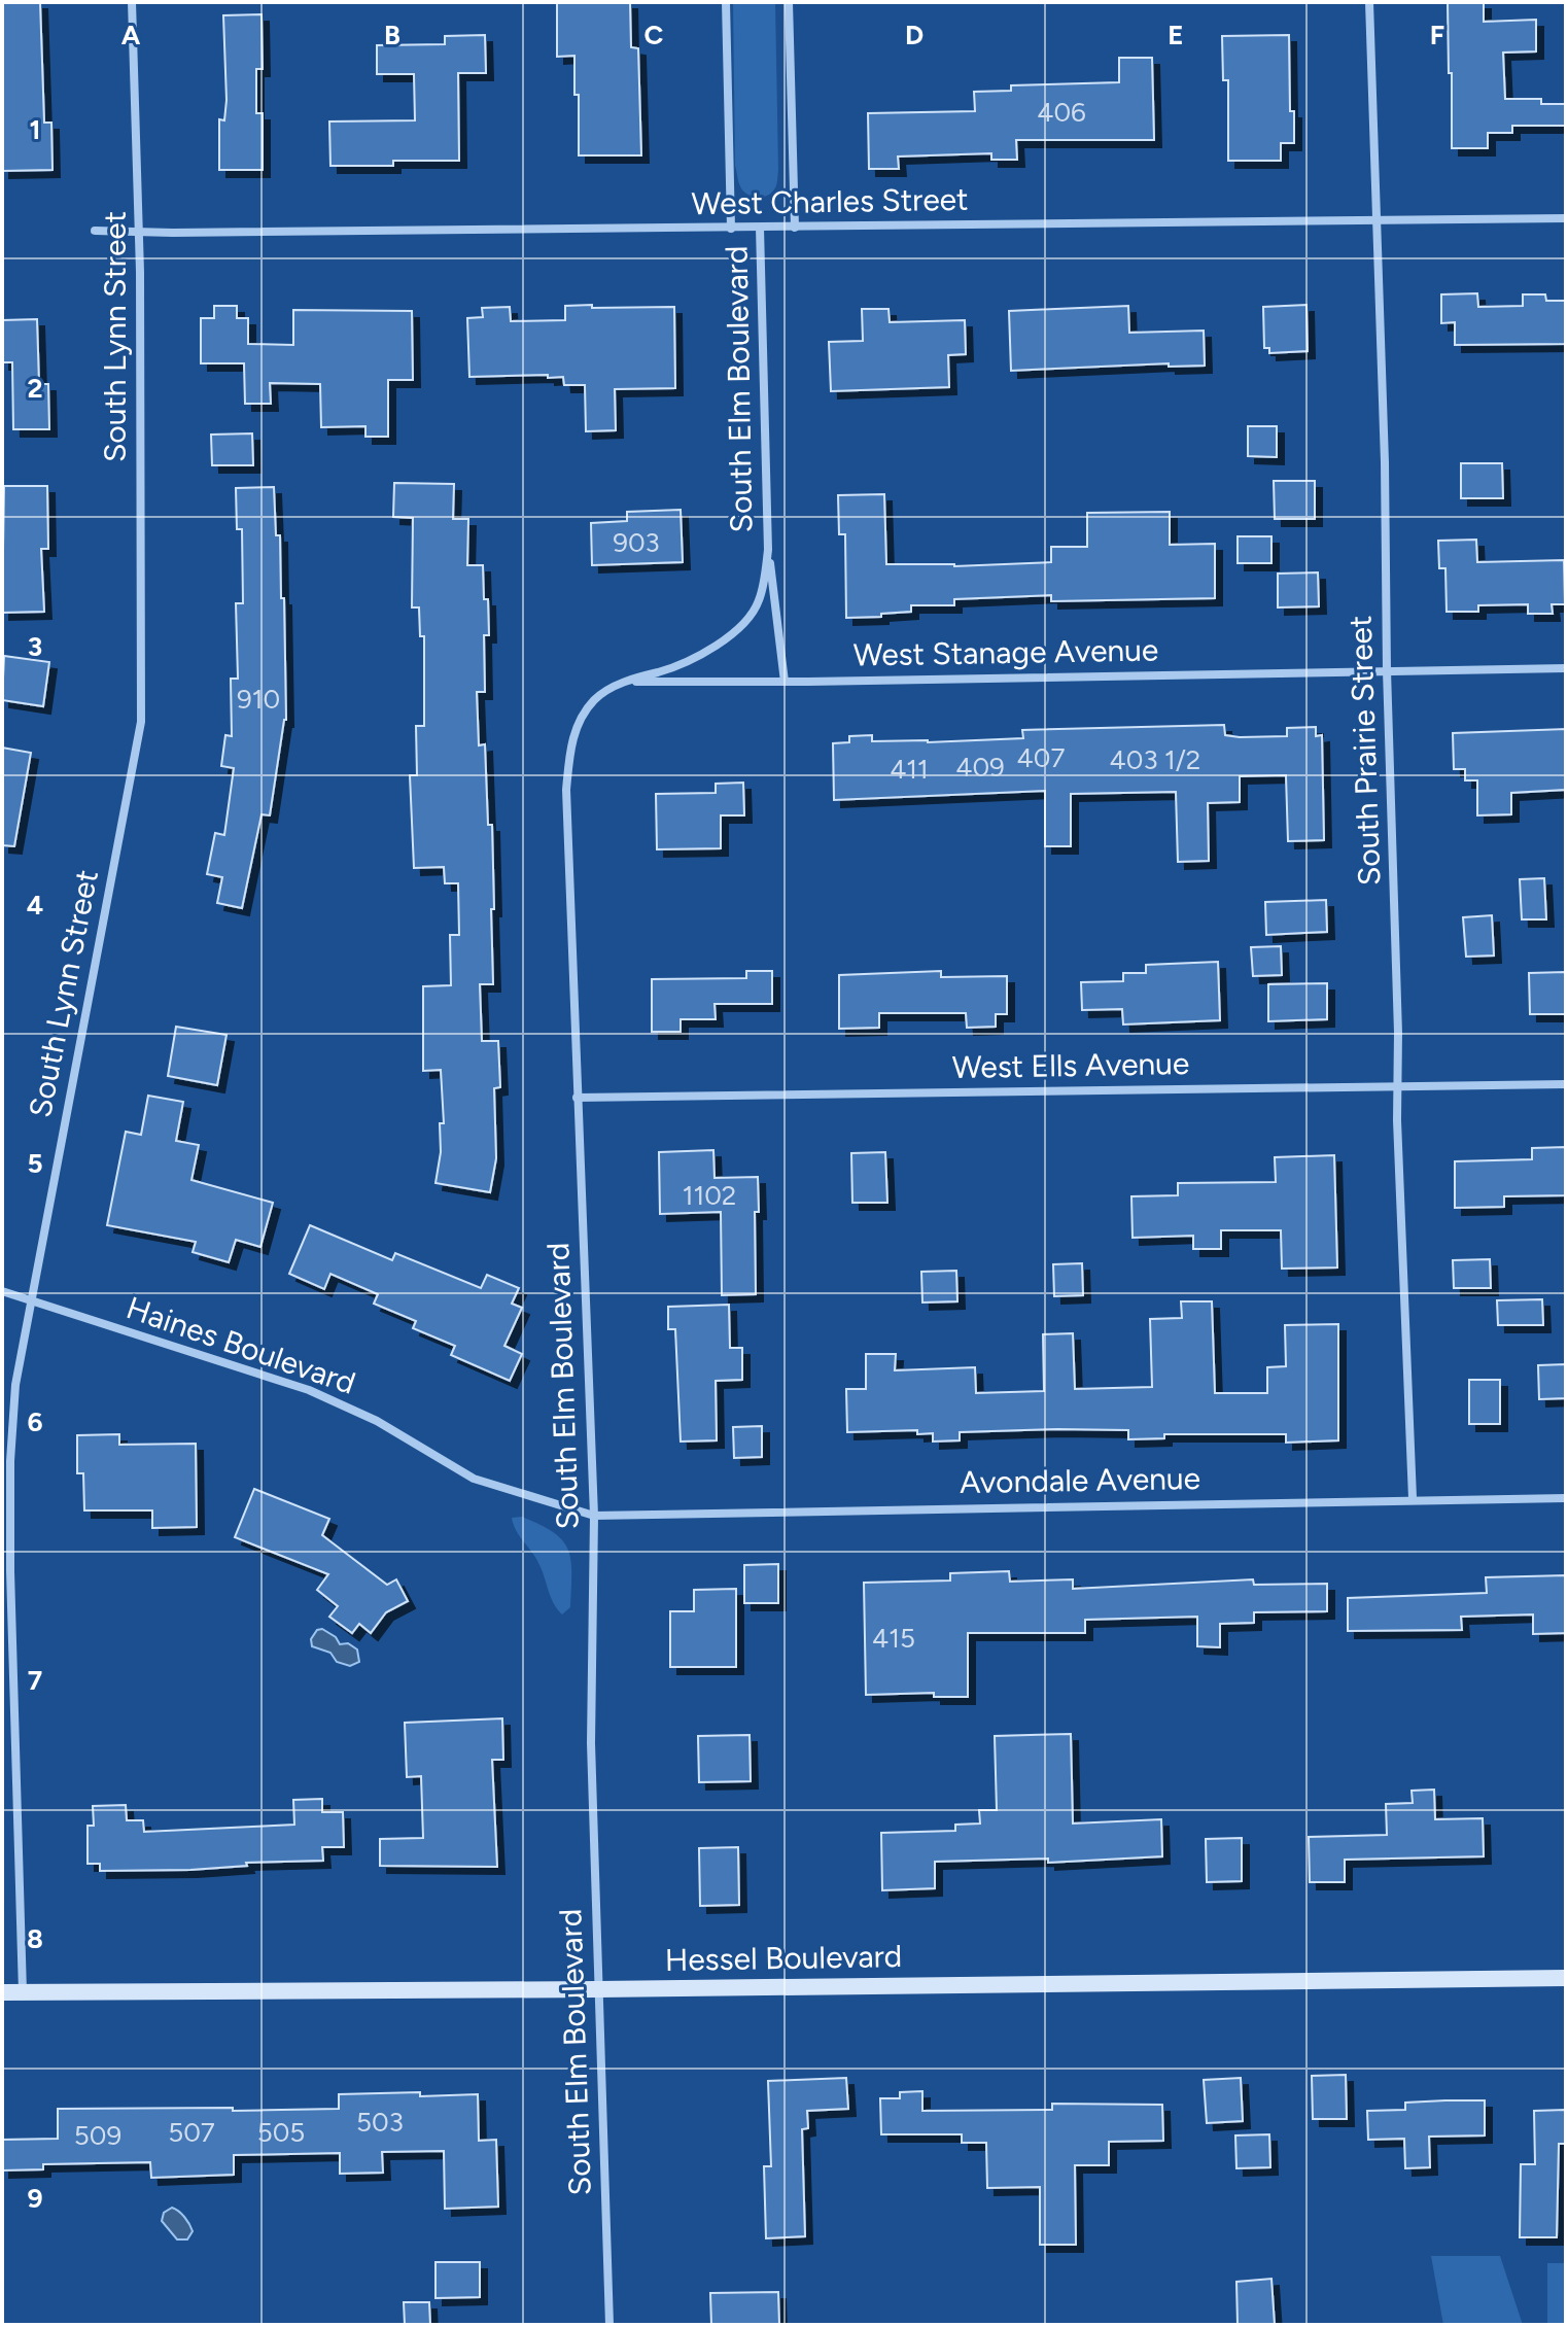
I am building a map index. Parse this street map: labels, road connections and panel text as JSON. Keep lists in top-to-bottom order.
{
  "streets": {
    "street": [
      "West Charles Street",
      "South Lynn Street",
      "South Elm Boulevard",
      "West Stanage Avenue",
      "South Prairie Street",
      "West Ells Avenue",
      "Haines Boulevard",
      "Avondale Avenue",
      "Hessel Boulevard"
    ]
  },
  "crossings": [
    ["West Charles Street", "South Lynn Street"],
    ["West Charles Street", "South Elm Boulevard"],
    ["West Charles Street", "South Prairie Street"],
    ["South Lynn Street", "Haines Boulevard"],
    ["South Lynn Street", "Hessel Boulevard"],
    ["South Elm Boulevard", "West Stanage Avenue"],
    ["South Elm Boulevard", "West Ells Avenue"],
    ["South Elm Boulevard", "Haines Boulevard"],
    ["South Elm Boulevard", "Avondale Avenue"],
    ["South Elm Boulevard", "Hessel Boulevard"],
    ["West Stanage Avenue", "South Prairie Street"],
    ["South Prairie Street", "West Ells Avenue"],
    ["South Prairie Street", "Avondale Avenue"],
    ["Haines Boulevard", "Avondale Avenue"]
  ],
  "house_numbers": [
    "406",
    "903",
    "910",
    "407",
    "403 1/2",
    "409",
    "411",
    "1102",
    "415",
    "503",
    "507",
    "505",
    "509"
  ],
  "grid": {
    "columns": [
      "A",
      "B",
      "C",
      "D",
      "E",
      "F"
    ],
    "rows": [
      "1",
      "2",
      "3",
      "4",
      "5",
      "6",
      "7",
      "8",
      "9"
    ]
  }
}
